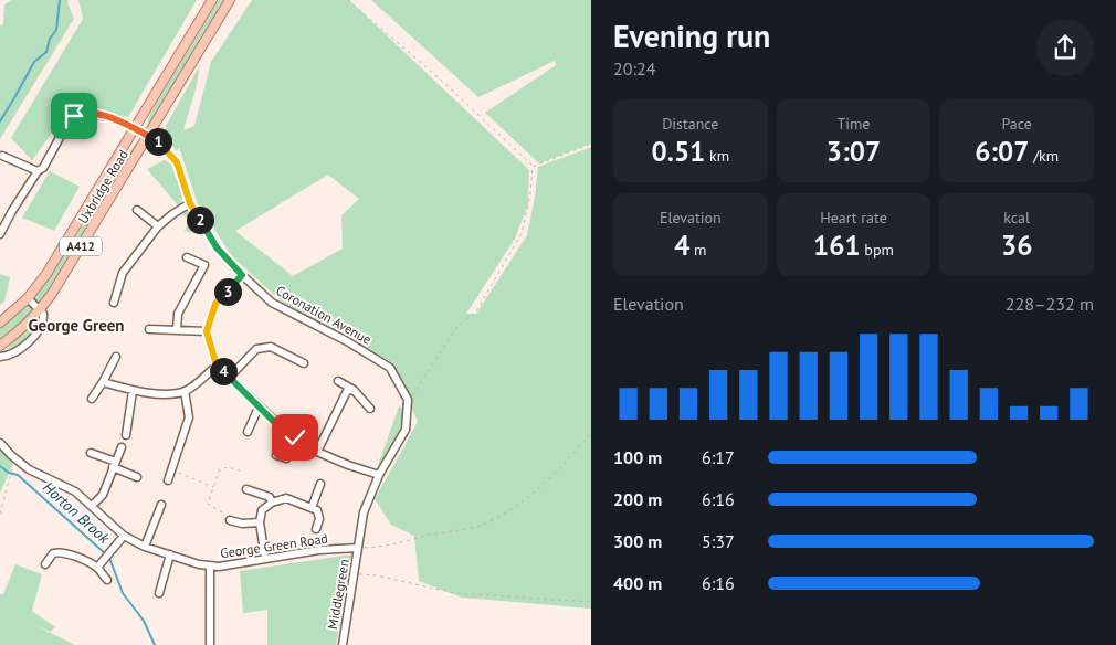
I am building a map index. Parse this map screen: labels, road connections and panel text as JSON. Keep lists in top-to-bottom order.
{
  "streets": {
    "main road": ["Uxbridge Road", "A412"],
    "street": ["Coronation Avenue", "George Green Road", "Middlegreen"]
  },
  "crossings": [
    ["Uxbridge Road", "Coronation Avenue"],
    ["George Green Road", "Middlegreen"]
  ],
  "districts": ["George Green"],
  "water": ["Horton Brook"],
  "page": {
    "heading": ["Evening run", "20:24"],
    "stats": [
      ["Distance", "0.51 km"],
      ["Time", "3:07"],
      ["Pace", "6:07 /km"],
      ["Elevation", "4 m"],
      ["Heart rate", "161 bpm"],
      ["kcal", "36"]
    ],
    "pins": [
      "1",
      "2",
      "3",
      "4"
    ],
    "chart": ["Elevation", "228–232 m"],
    "list": [
      {
        "name": "100 m",
        "note": "6:17"
      },
      {
        "name": "200 m",
        "note": "6:16"
      },
      {
        "name": "300 m",
        "note": "5:37"
      },
      {
        "name": "400 m",
        "note": "6:16"
      }
    ]
  }
}
